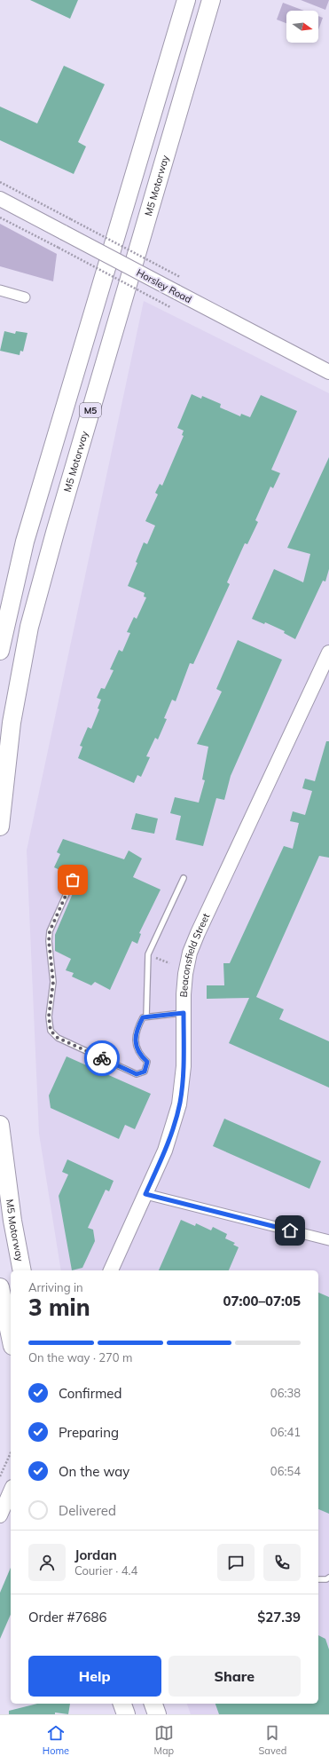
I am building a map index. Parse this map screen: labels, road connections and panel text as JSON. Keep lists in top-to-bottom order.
{
  "streets": {
    "highway": ["M5 Motorway", "M5"],
    "main road": ["Horsley Road", "Beaconsfield Street"]
  },
  "north": "right",
  "page": {
    "heading": ["3 min", "Arriving in", "07:00–07:05"],
    "panel": [
      "Jordan",
      "Courier · 4.4",
      "Order #7686",
      "$27.39"
    ],
    "bar": "On the way · 270 m",
    "list": [
      ["Confirmed", "06:38"],
      ["Preparing", "06:41"],
      ["On the way", "06:54"],
      "Delivered"
    ],
    "buttons": ["Help", "Share"],
    "tabs": ["Home", "Map", "Saved"]
  }
}
